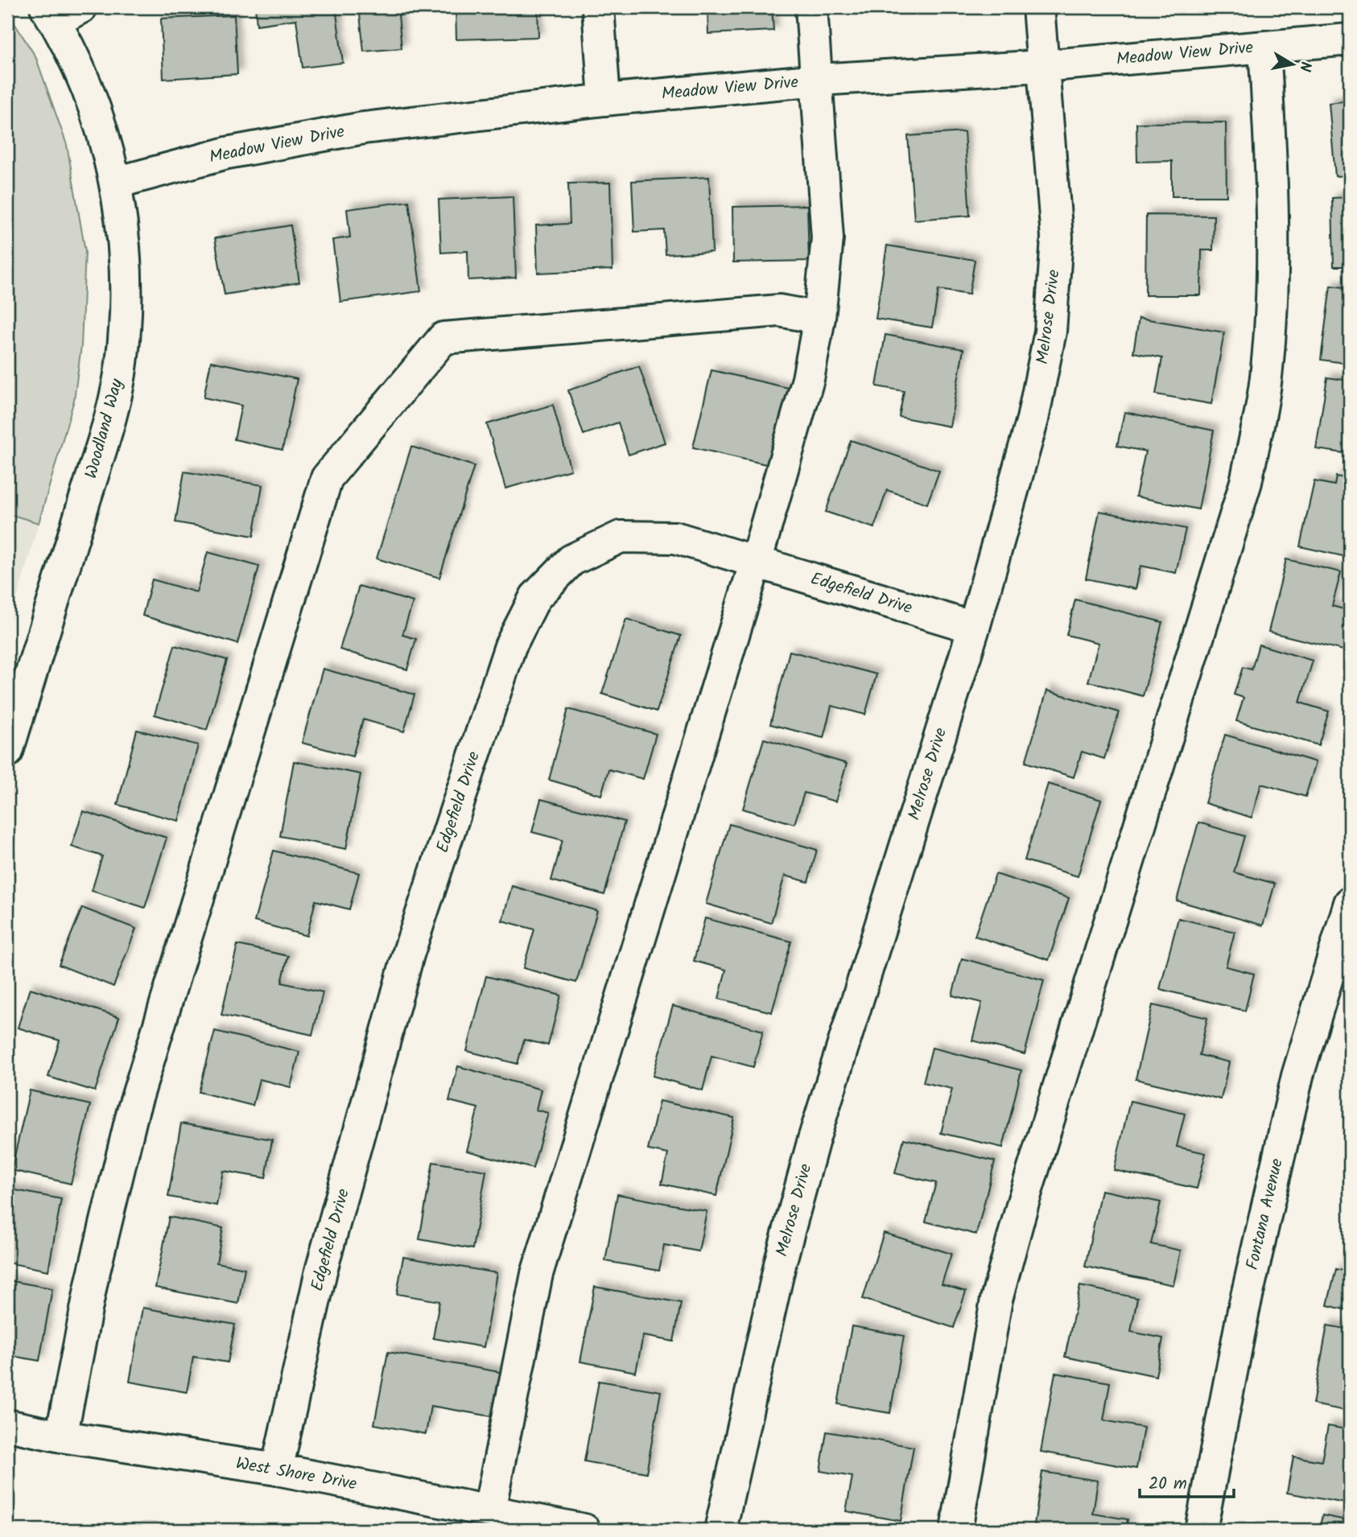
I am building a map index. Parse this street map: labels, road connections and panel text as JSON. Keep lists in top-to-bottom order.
{
  "streets": {
    "street": [
      "Meadow View Drive",
      "Melrose Drive",
      "Woodland Way",
      "Edgefield Drive",
      "Fontana Avenue",
      "West Shore Drive"
    ]
  },
  "crossings": [
    ["Meadow View Drive", "Melrose Drive"],
    ["Meadow View Drive", "Woodland Way"],
    ["Melrose Drive", "Edgefield Drive"],
    ["Edgefield Drive", "West Shore Drive"]
  ],
  "scale_bar": "20 m",
  "north": "right"
}
